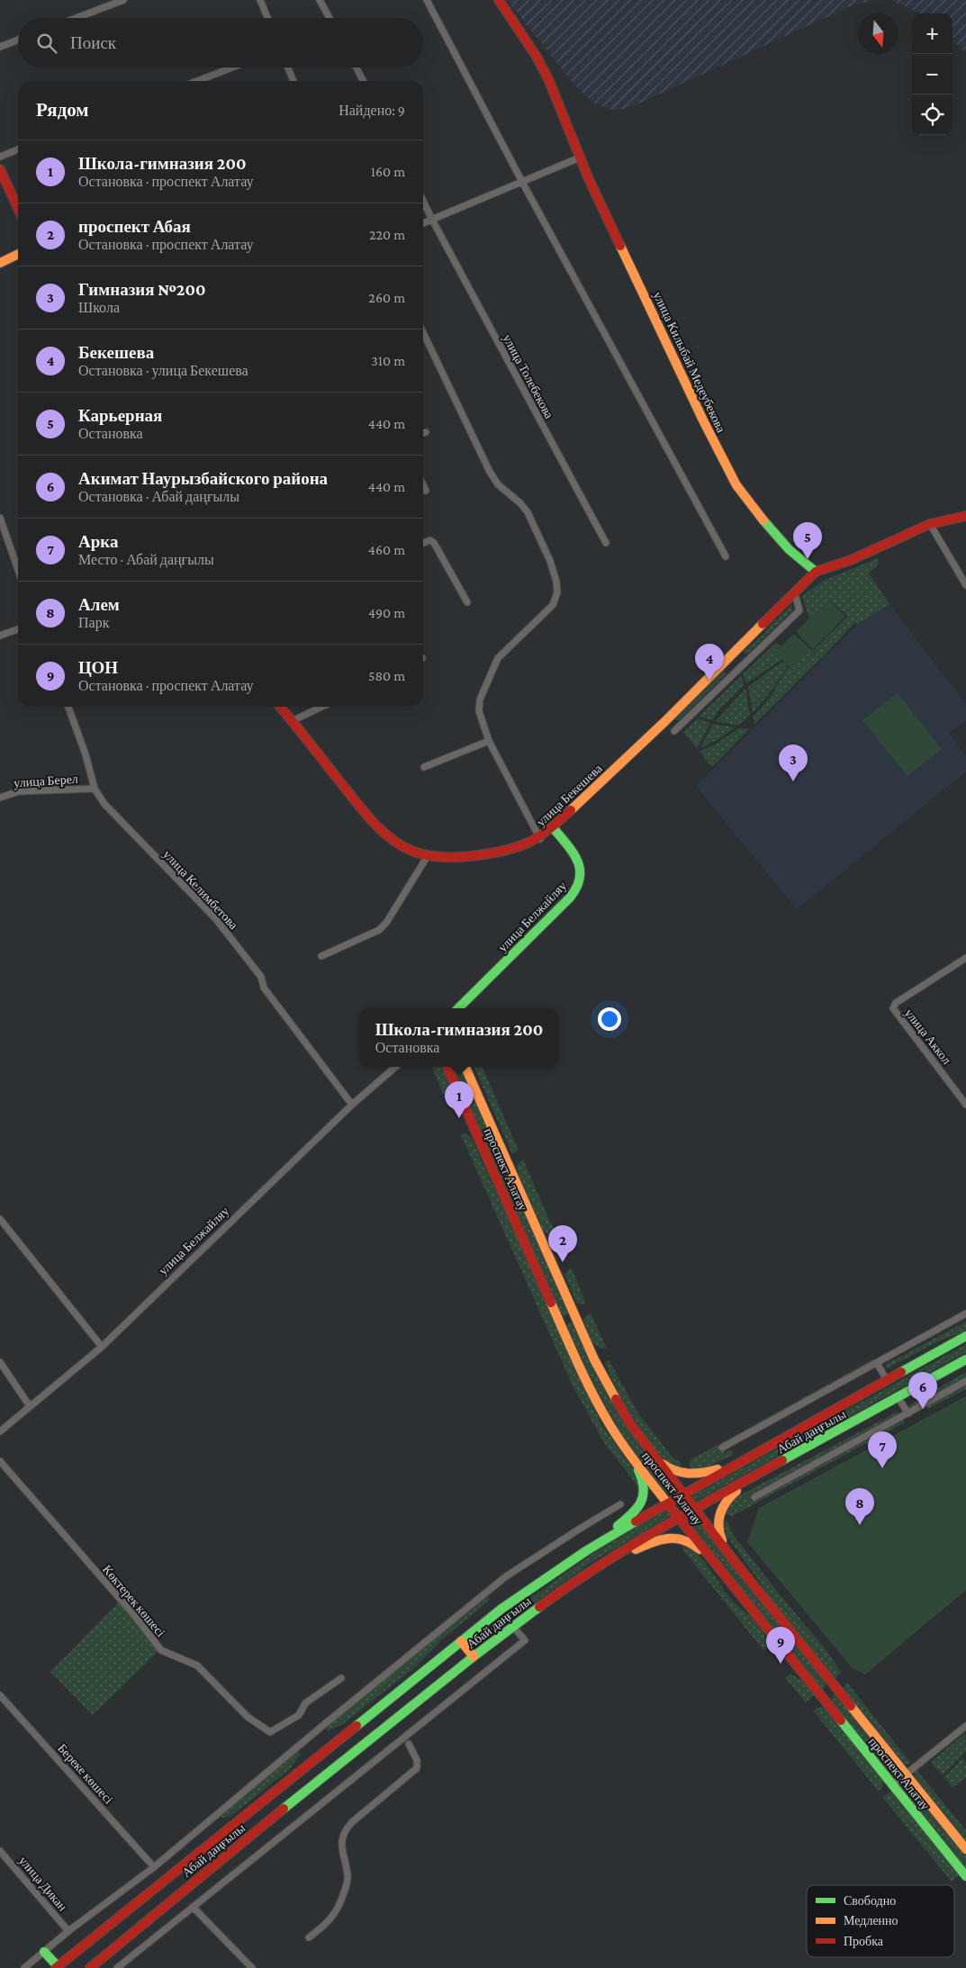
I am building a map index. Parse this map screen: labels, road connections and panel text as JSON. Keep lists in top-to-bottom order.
{
  "streets": {
    "main road": [
      "улица Килыбай Медеубекова",
      "улица Бекешева",
      "улица Белжайляу",
      "проспект Алатау",
      "Абай даңғылы"
    ],
    "street": [
      "улица Толебекова",
      "улица Берел",
      "улица Келимбетова",
      "улица Аккол",
      "Көктерек көшесі",
      "Береке көшесі",
      "улица Дикан"
    ]
  },
  "crossings": [
    ["улица Килыбай Медеубекова", "улица Бекешева"],
    ["улица Берел", "улица Келимбетова"],
    ["улица Бекешева", "улица Белжайляу"],
    ["улица Келимбетова", "улица Белжайляу"],
    ["проспект Алатау", "Абай даңғылы"]
  ],
  "legend": ["Свободно", "Медленно", "Пробка"],
  "north": "bottom",
  "page": {
    "map_buttons": ["+", "−"],
    "search": "Поиск",
    "heading": ["Рядом", "Найдено: 9"],
    "list": [
      {
        "mark": "1",
        "name": "Школа-гимназия 200",
        "note": "Остановка · проспект Алатау",
        "value": "160 m"
      },
      {
        "mark": "2",
        "name": "проспект Абая",
        "note": "Остановка · проспект Алатау",
        "value": "220 m"
      },
      {
        "mark": "3",
        "name": "Гимназия №200",
        "note": "Школа",
        "value": "260 m"
      },
      {
        "mark": "4",
        "name": "Бекешева",
        "note": "Остановка · улица Бекешева",
        "value": "310 m"
      },
      {
        "mark": "5",
        "name": "Карьерная",
        "note": "Остановка",
        "value": "440 m"
      },
      {
        "mark": "6",
        "name": "Акимат Наурызбайского района",
        "note": "Остановка · Абай даңғылы",
        "value": "440 m"
      },
      {
        "mark": "7",
        "name": "Арка",
        "note": "Место · Абай даңғылы",
        "value": "460 m"
      },
      {
        "mark": "8",
        "name": "Алем",
        "note": "Парк",
        "value": "490 m"
      },
      {
        "mark": "9",
        "name": "ЦОН",
        "note": "Остановка · проспект Алатау",
        "value": "580 m"
      }
    ],
    "pins": [
      "5",
      "4",
      "3",
      "1",
      "2",
      "6",
      "7",
      "8",
      "9"
    ],
    "popup": ["Школа-гимназия 200", "Остановка"]
  }
}
